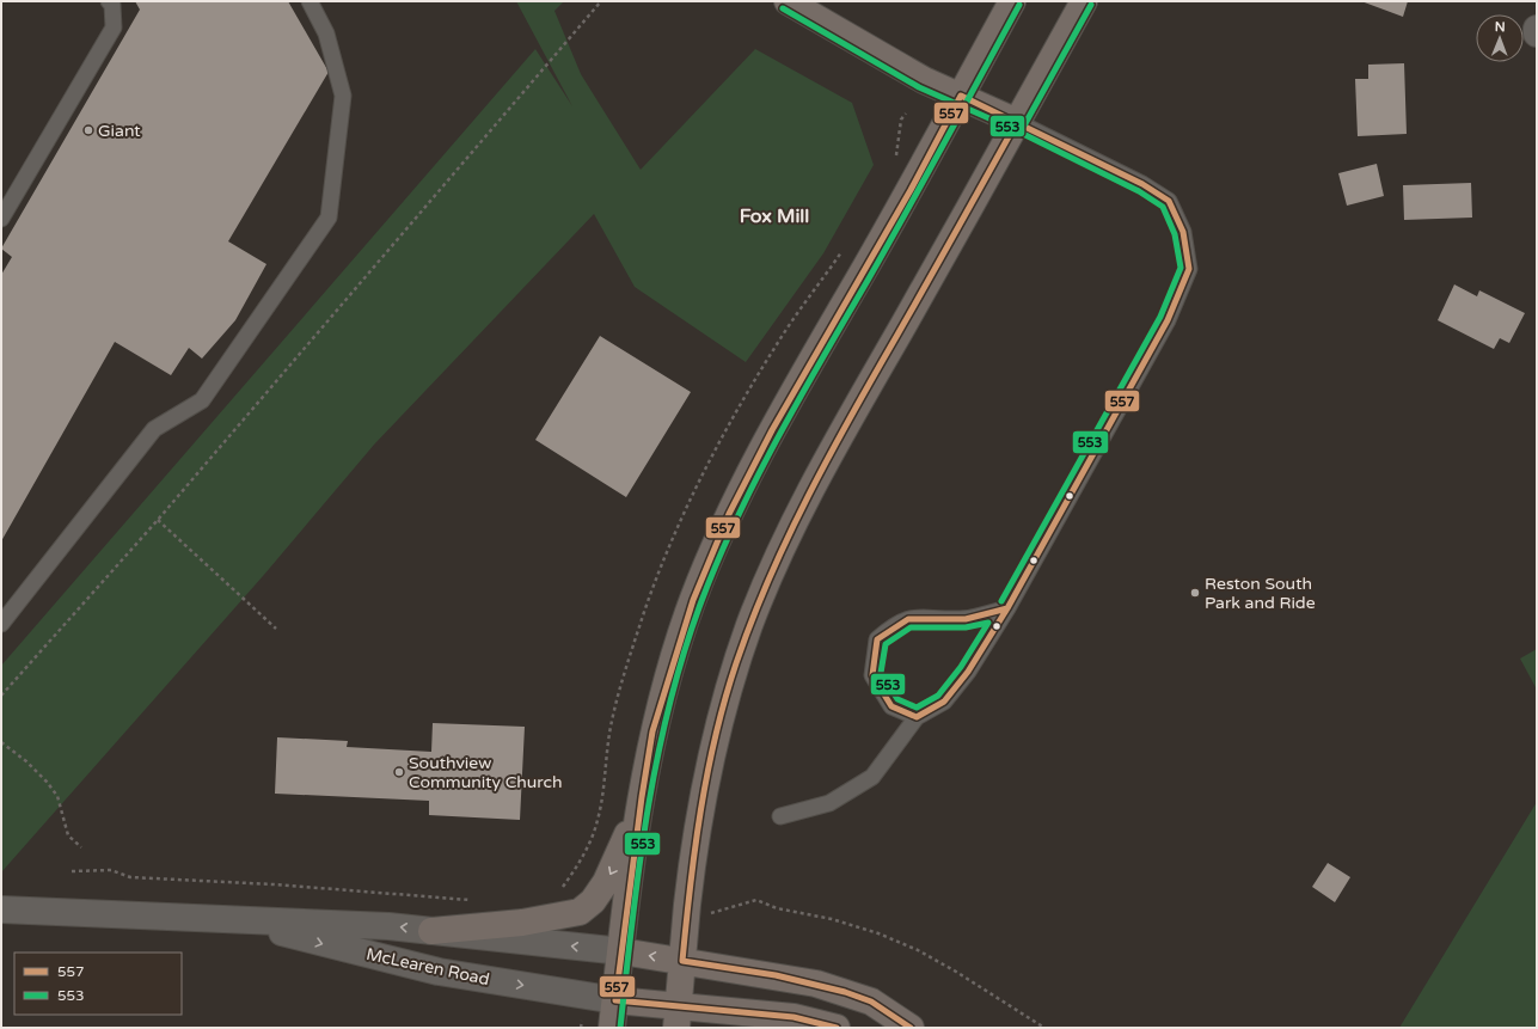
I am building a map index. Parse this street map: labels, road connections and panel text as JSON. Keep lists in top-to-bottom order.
{
  "streets": {
    "street": ["McLearen Road"]
  },
  "districts": ["Fox Mill"],
  "places": ["Giant", "Reston South Park and Ride", "Southview Community Church"],
  "lines": ["transit line 553", "transit line 557"],
  "legend": ["557", "553"],
  "north": "top"
}
